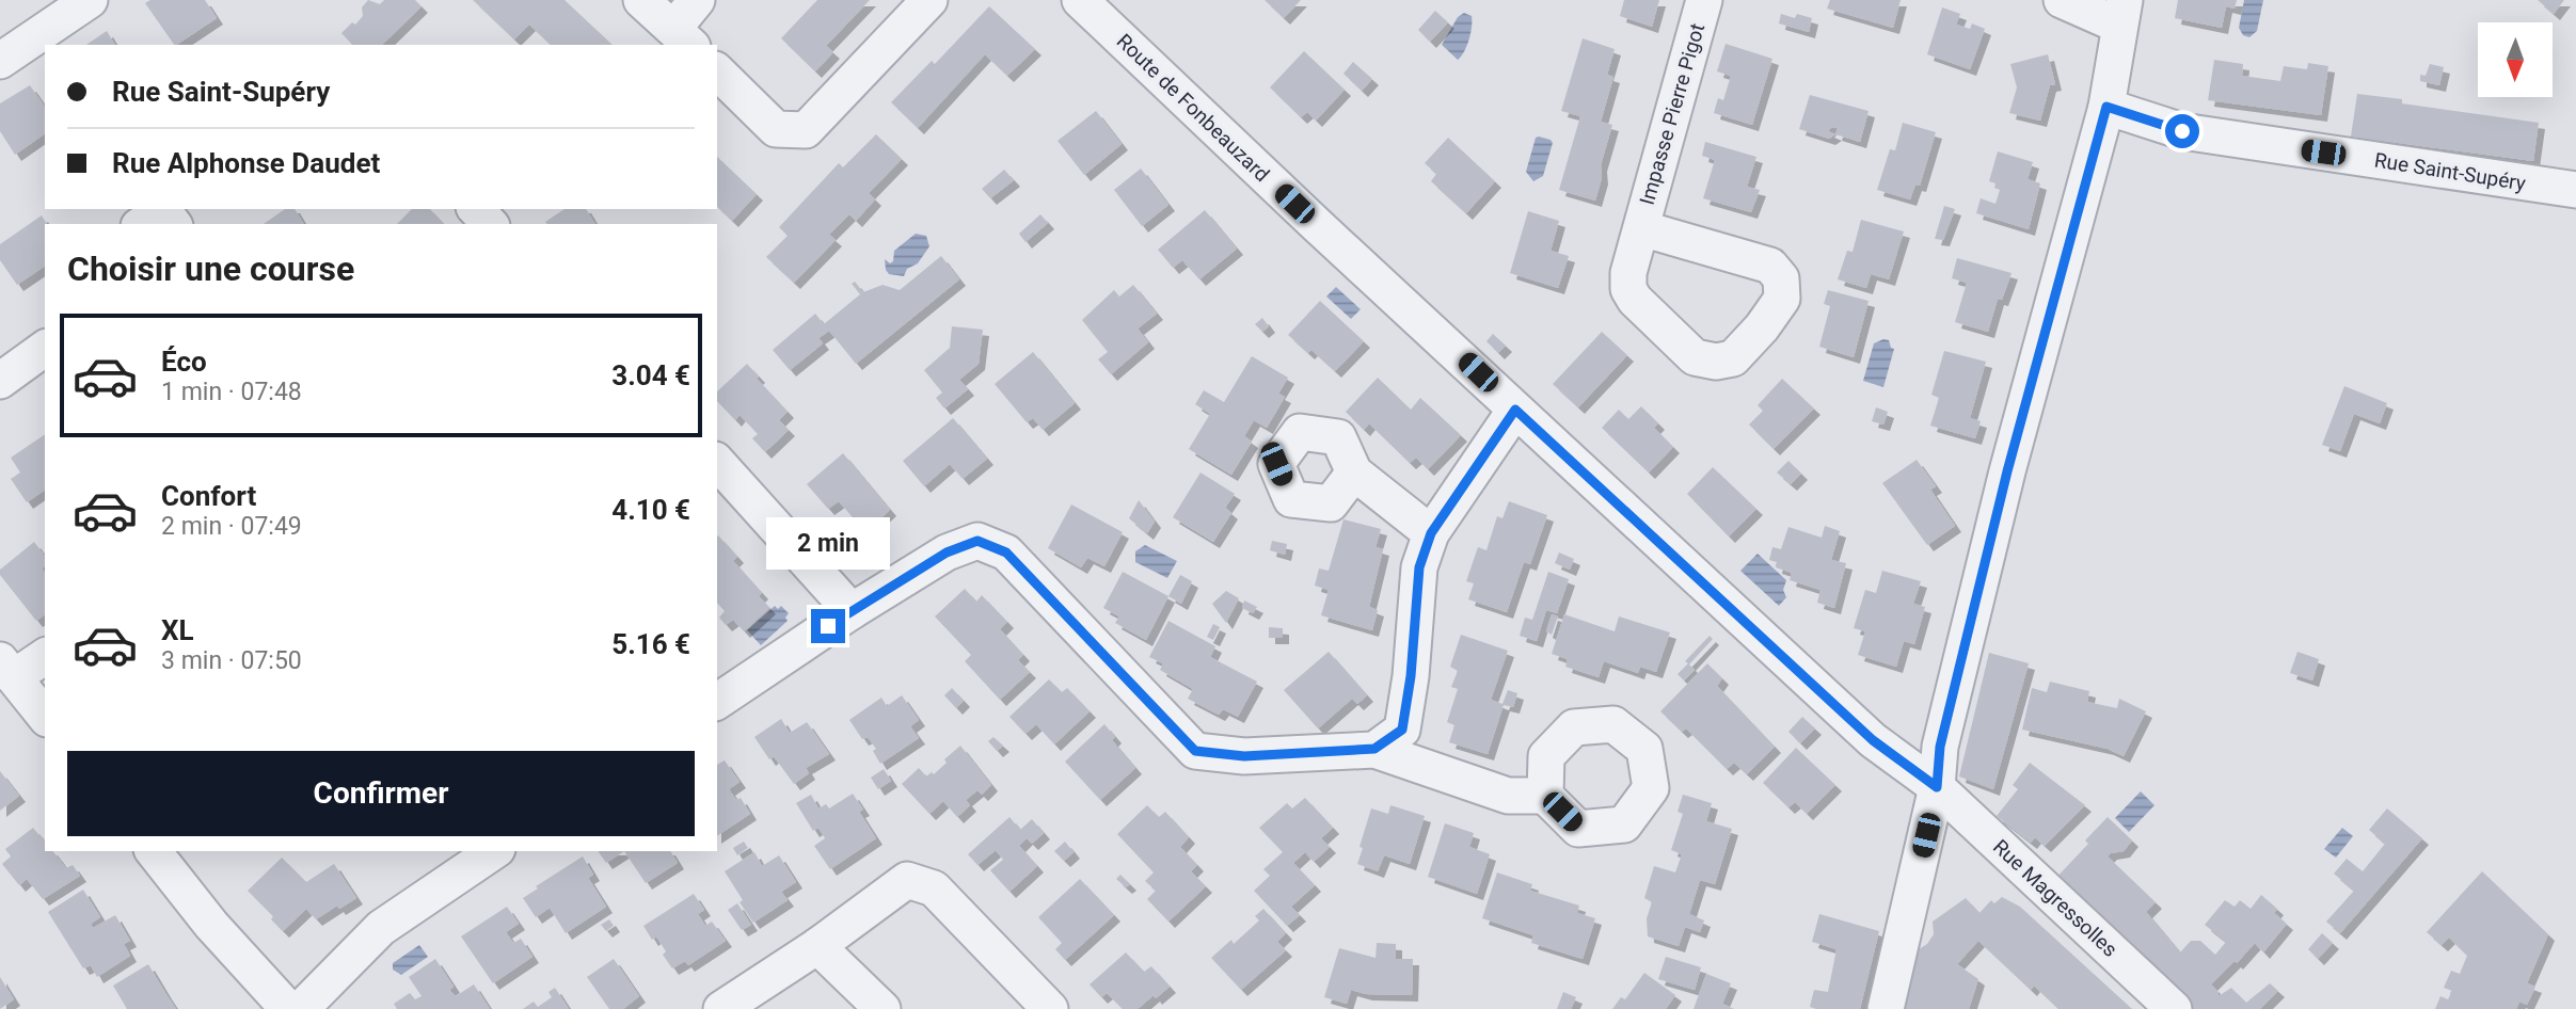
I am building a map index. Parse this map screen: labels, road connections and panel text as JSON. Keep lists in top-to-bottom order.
{
  "streets": {
    "street": [
      "Route de Fonbeauzard",
      "Impasse Pierre Pigot",
      "Rue Saint-Supéry",
      "Rue Magressolles"
    ]
  },
  "crossings": [
    ["Route de Fonbeauzard", "Rue Magressolles"]
  ],
  "north": "bottom",
  "page": {
    "banner": ["Rue Saint-Supéry", "Rue Alphonse Daudet"],
    "heading": "Choisir une course",
    "list": [
      {
        "name": "Éco",
        "note": "1 min · 07:48",
        "value": "3.04 €"
      },
      {
        "name": "Confort",
        "note": "2 min · 07:49",
        "value": "4.10 €"
      },
      {
        "name": "XL",
        "note": "3 min · 07:50",
        "value": "5.16 €"
      }
    ],
    "bubble": "2 min",
    "buttons": "Confirmer"
  }
}
